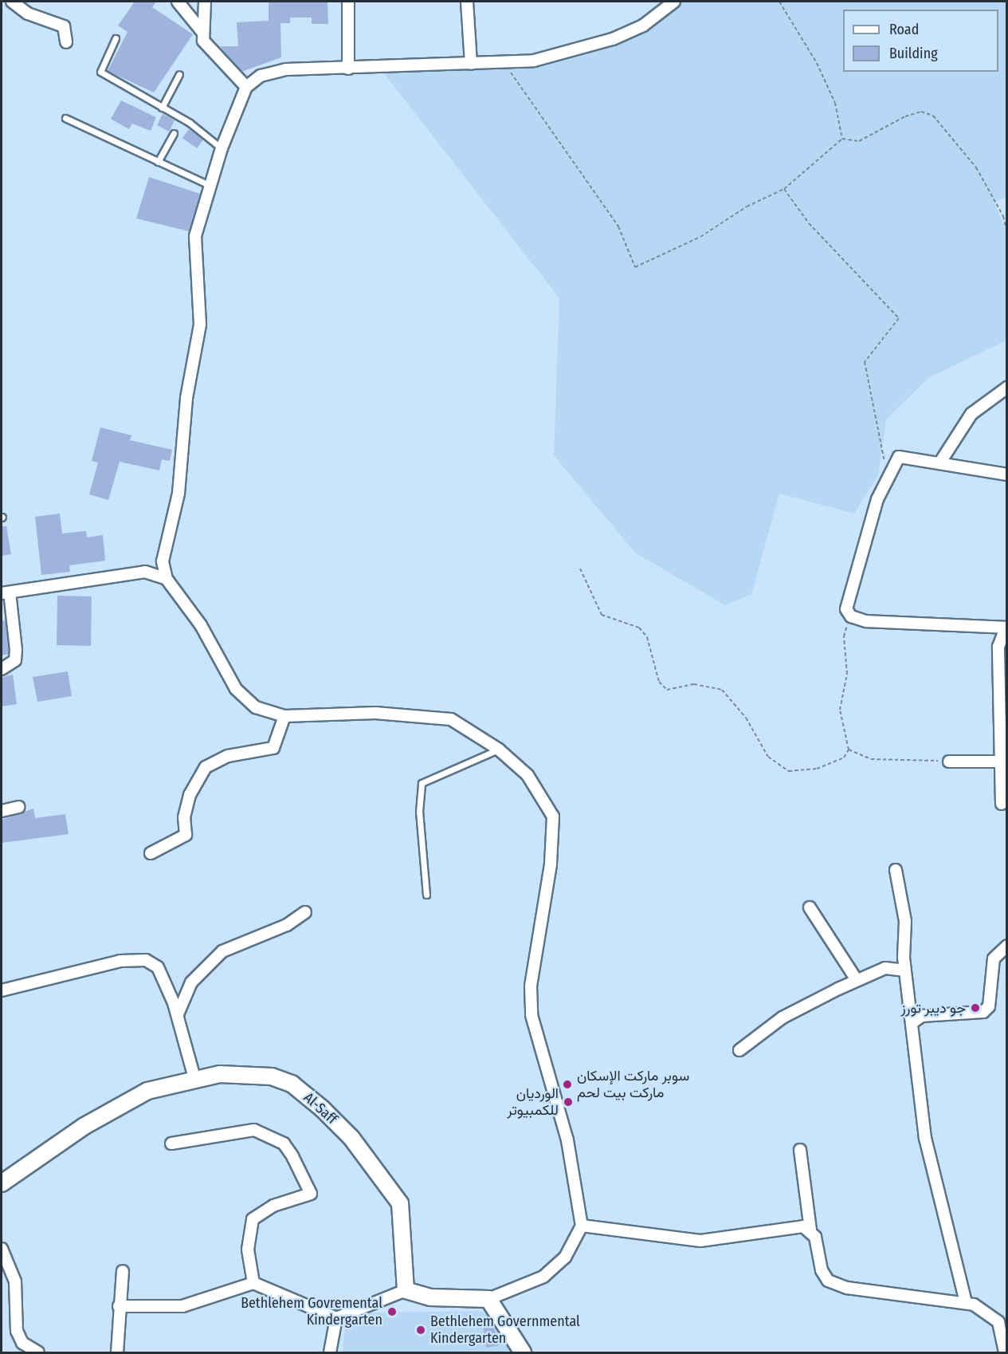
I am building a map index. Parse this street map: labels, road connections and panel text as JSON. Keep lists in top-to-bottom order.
{
  "streets": {
    "street": ["Al-Saff"]
  },
  "places": [
    "جو ديبر تورز",
    "سوبر ماركت الإسكان ماركت بيت لحم",
    "الورديان للكمبيوتر",
    "Bethlehem Govremental Kindergarten",
    "Bethlehem Governmental Kindergarten"
  ],
  "legend": ["Road", "Building"]
}
